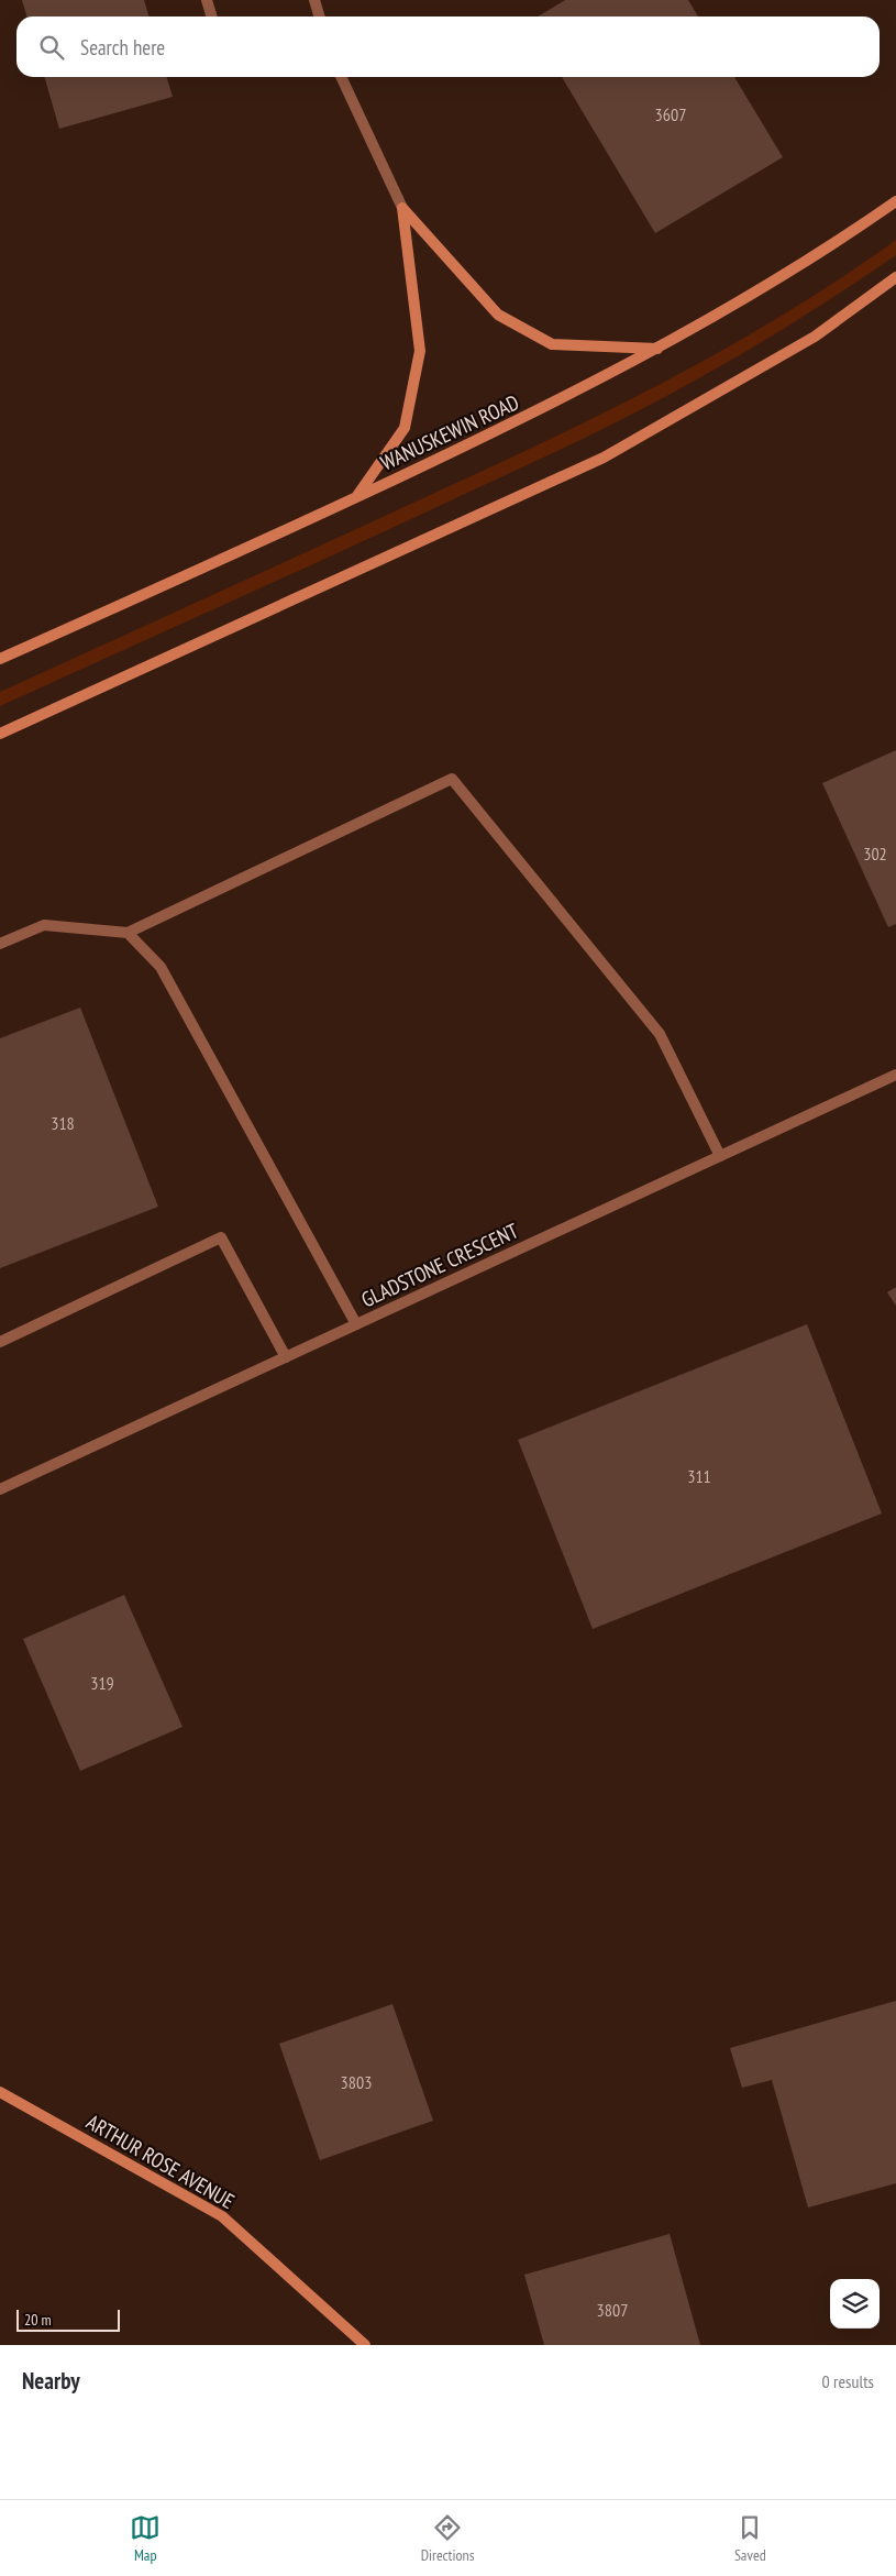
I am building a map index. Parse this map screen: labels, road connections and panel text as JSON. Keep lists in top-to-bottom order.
{
  "streets": {
    "main road": ["WANUSKEWIN ROAD", "ARTHUR ROSE AVENUE"],
    "street": ["GLADSTONE CRESCENT"]
  },
  "house_numbers": [
    "3607",
    "302",
    "318",
    "311",
    "319",
    "3803",
    "3807"
  ],
  "scale_bar": "20 m",
  "page": {
    "search": "Search here",
    "scale": "20 m",
    "heading": ["Nearby", "0 results"],
    "nav": ["Map", "Directions", "Saved"]
  }
}
